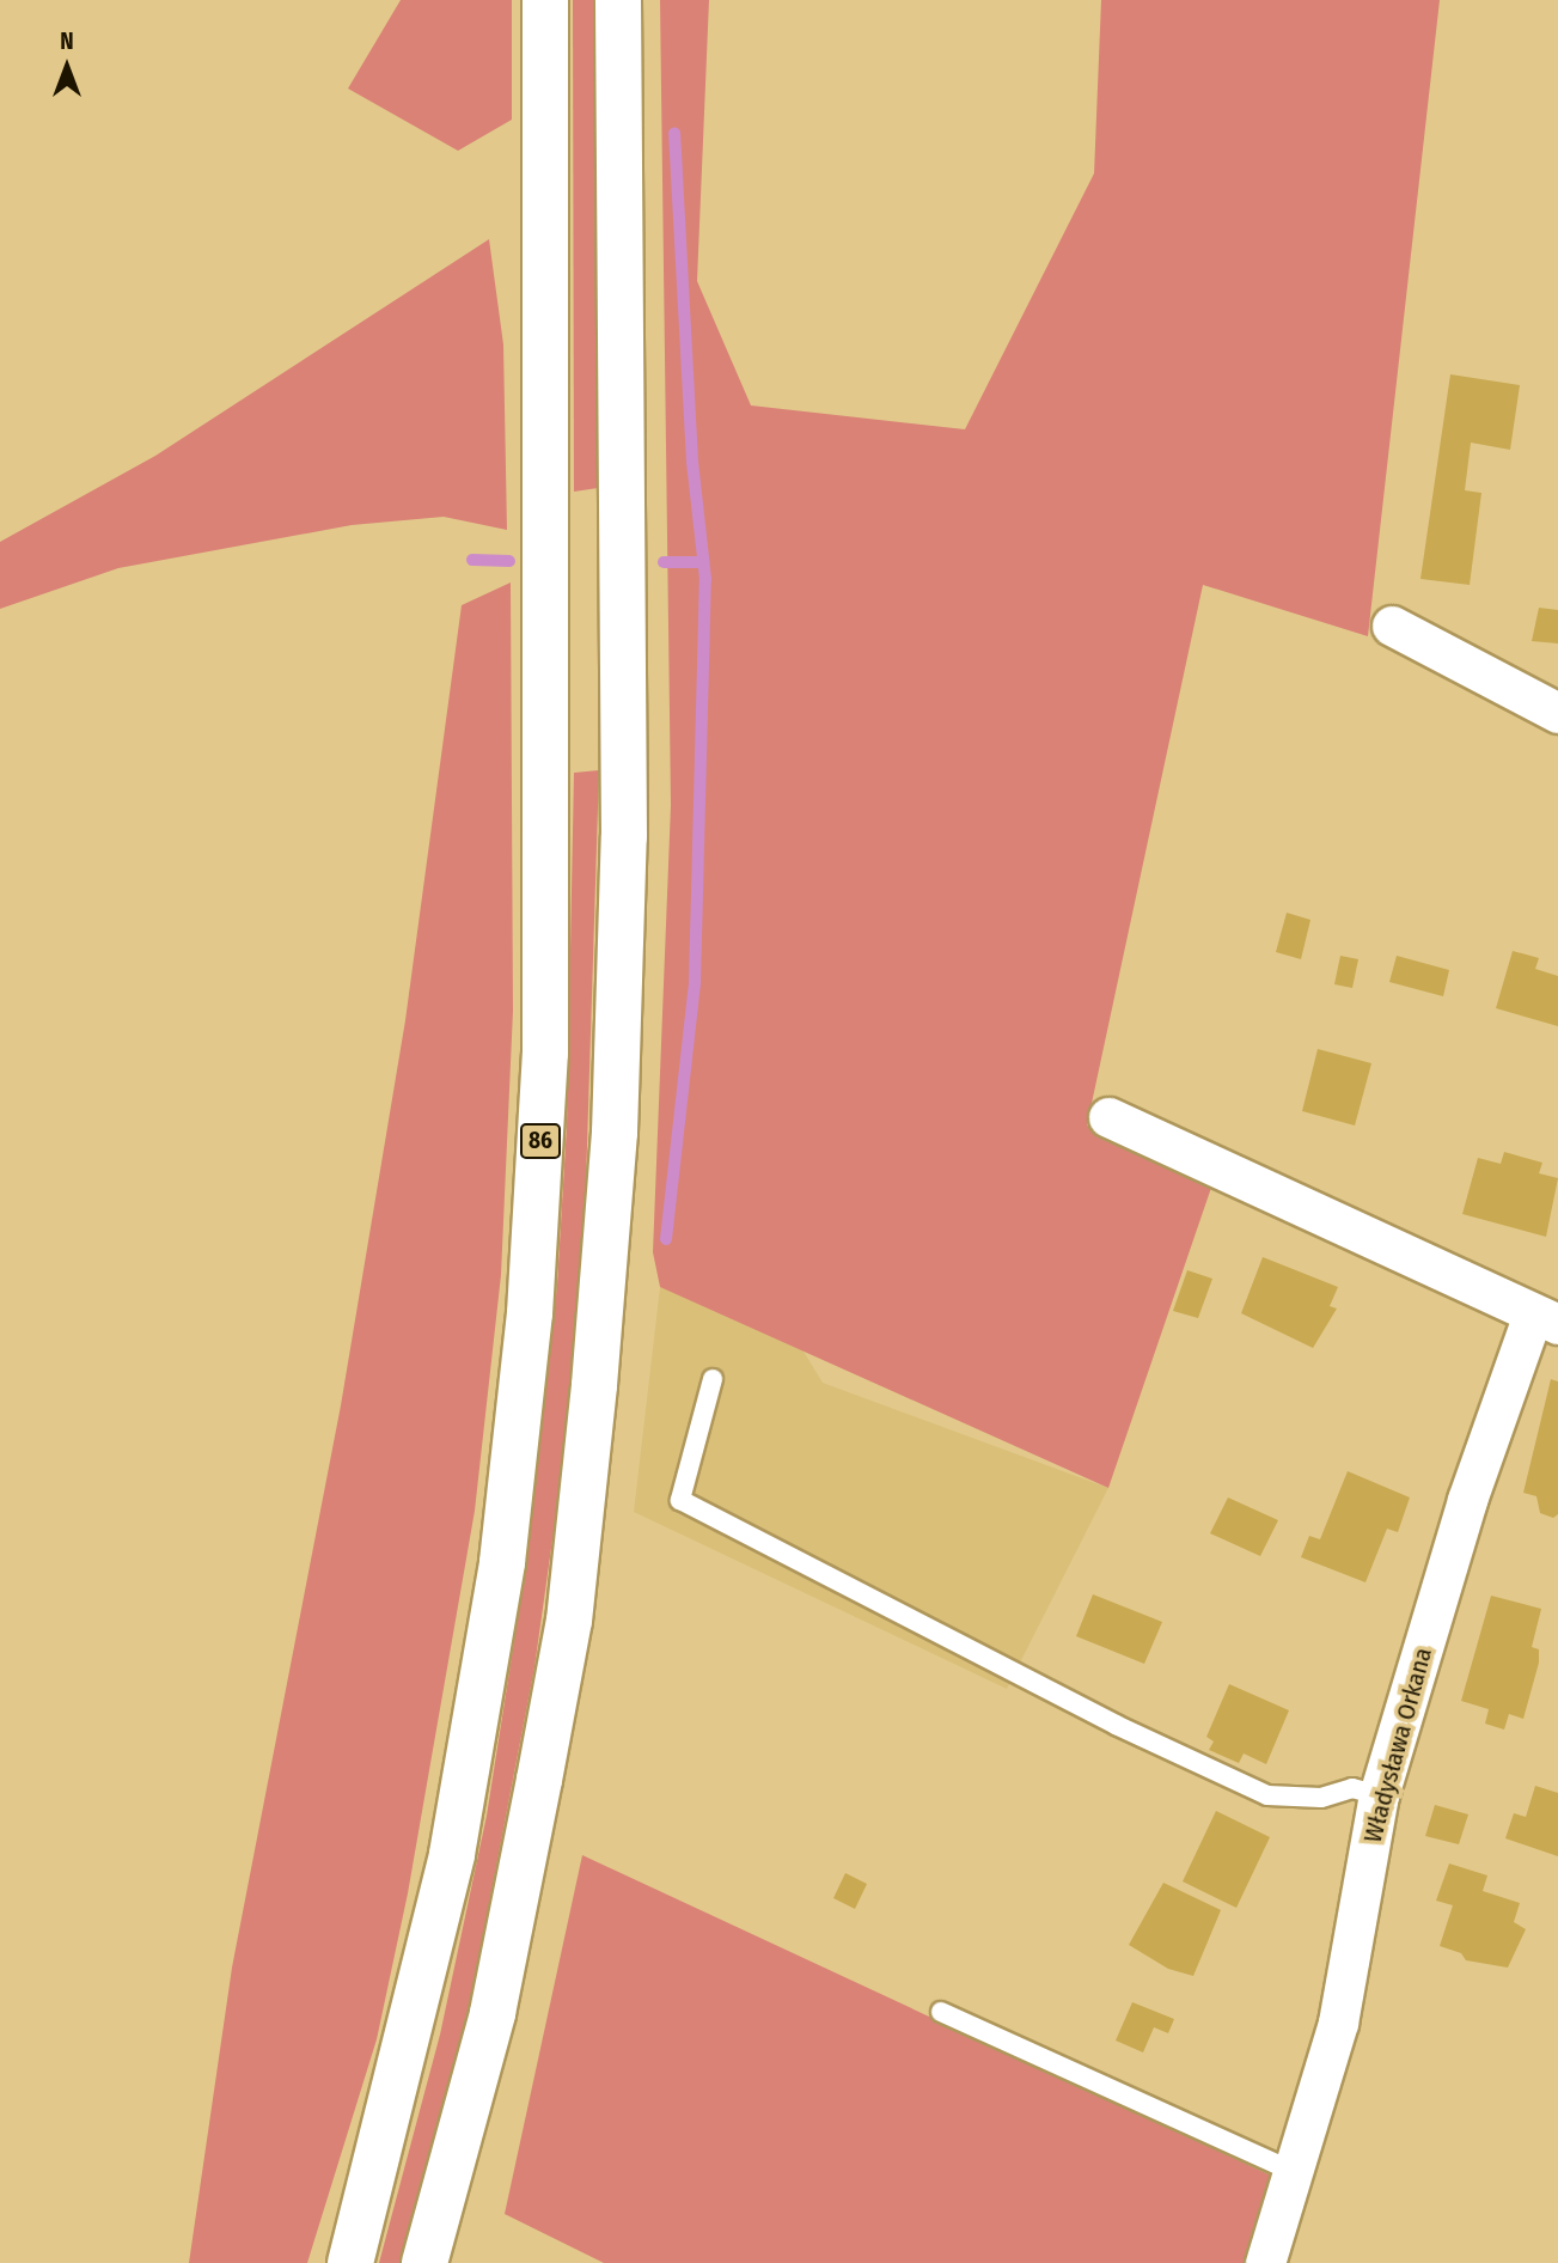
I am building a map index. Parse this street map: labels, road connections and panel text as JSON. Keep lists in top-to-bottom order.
{
  "streets": {
    "main road": ["86"],
    "street": ["Władysława Orkana"]
  },
  "north": "top"
}
